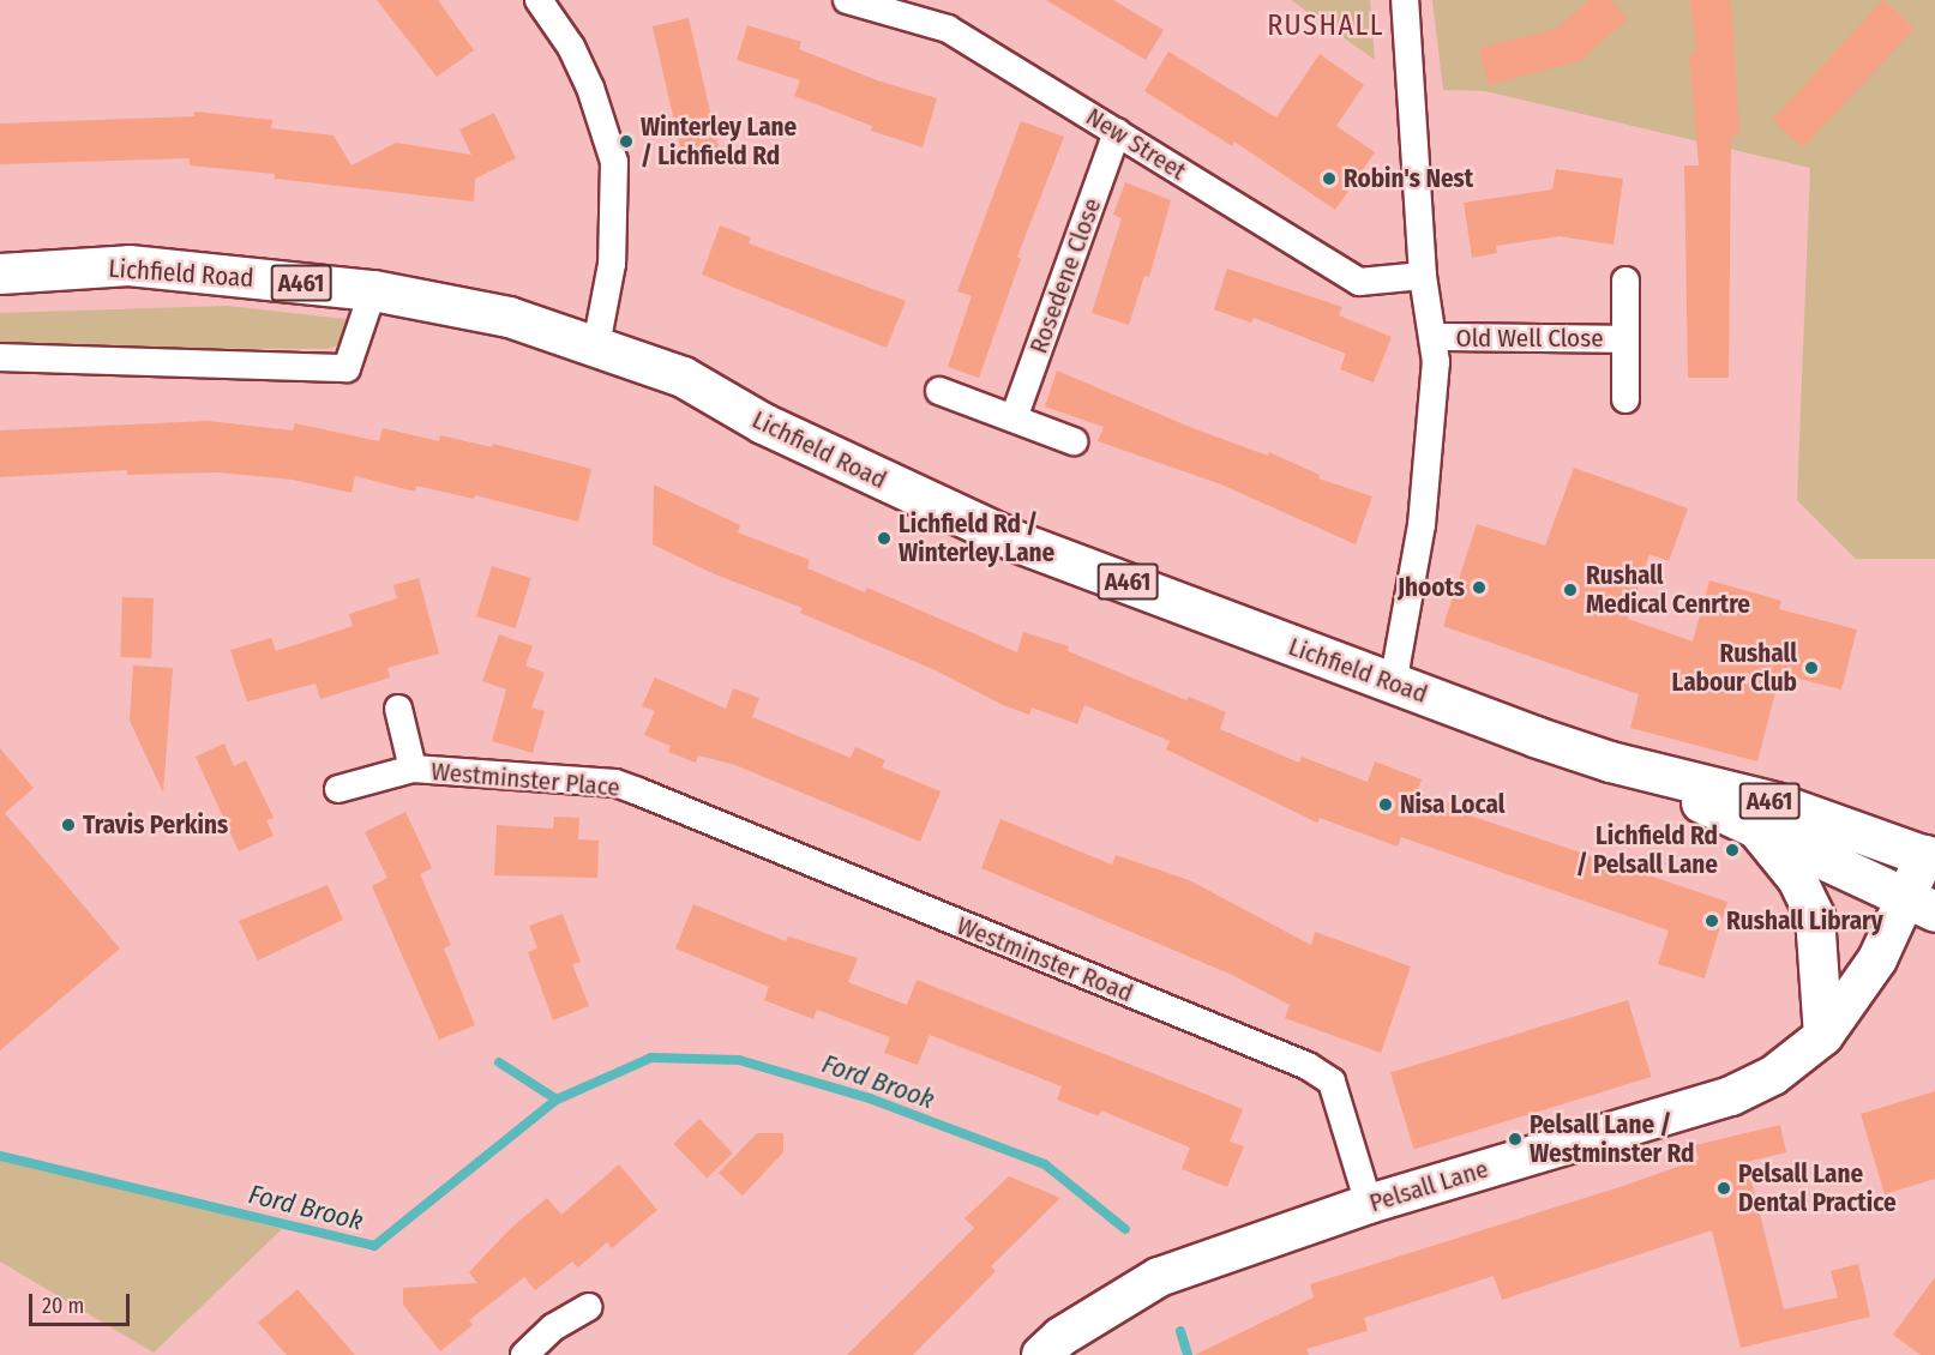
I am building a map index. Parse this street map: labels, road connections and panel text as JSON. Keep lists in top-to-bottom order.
{
  "streets": {
    "highway": ["Lichfield Road", "A461"],
    "main road": ["Pelsall Lane"],
    "street": [
      "New Street",
      "Rosedene Close",
      "Old Well Close",
      "Westminster Place",
      "Westminster Road"
    ]
  },
  "crossings": [
    ["New Street", "Rosedene Close"],
    ["Lichfield Road", "Pelsall Lane"],
    ["Westminster Place", "Westminster Road"],
    ["Westminster Road", "Pelsall Lane"]
  ],
  "districts": ["RUSHALL"],
  "water": ["Ford Brook"],
  "places": [
    "Winterley Lane / Lichfield Rd",
    "Robin's Nest",
    "Lichfield Rd / Winterley Lane",
    "Jhoots",
    "Rushall Medical Cenrtre",
    "Rushall Labour Club",
    "Nisa Local",
    "Travis Perkins",
    "Lichfield Rd / Pelsall Lane",
    "Rushall Library",
    "Pelsall Lane / Westminster Rd",
    "Pelsall Lane Dental Practice"
  ],
  "scale_bar": "20 m"
}
